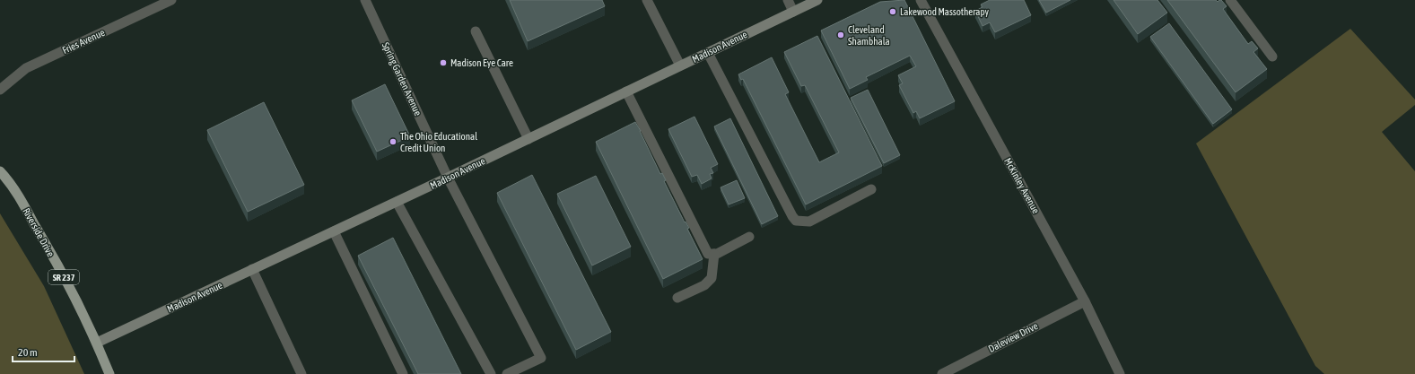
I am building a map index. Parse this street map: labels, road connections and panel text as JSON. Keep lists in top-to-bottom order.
{
  "streets": {
    "main road": ["Madison Avenue", "Riverside Drive", "SR 237"],
    "street": [
      "Fries Avenue",
      "Spring Garden Avenue",
      "McKinley Avenue",
      "Daleview Drive"
    ]
  },
  "crossings": [
    ["Madison Avenue", "Spring Garden Avenue"],
    ["Madison Avenue", "Riverside Drive"],
    ["McKinley Avenue", "Daleview Drive"]
  ],
  "places": [
    "Lakewood Massotherapy",
    "Cleveland Shambhala",
    "Madison Eye Care",
    "The Ohio Educational Credit Union"
  ],
  "scale_bar": "20 m"
}
